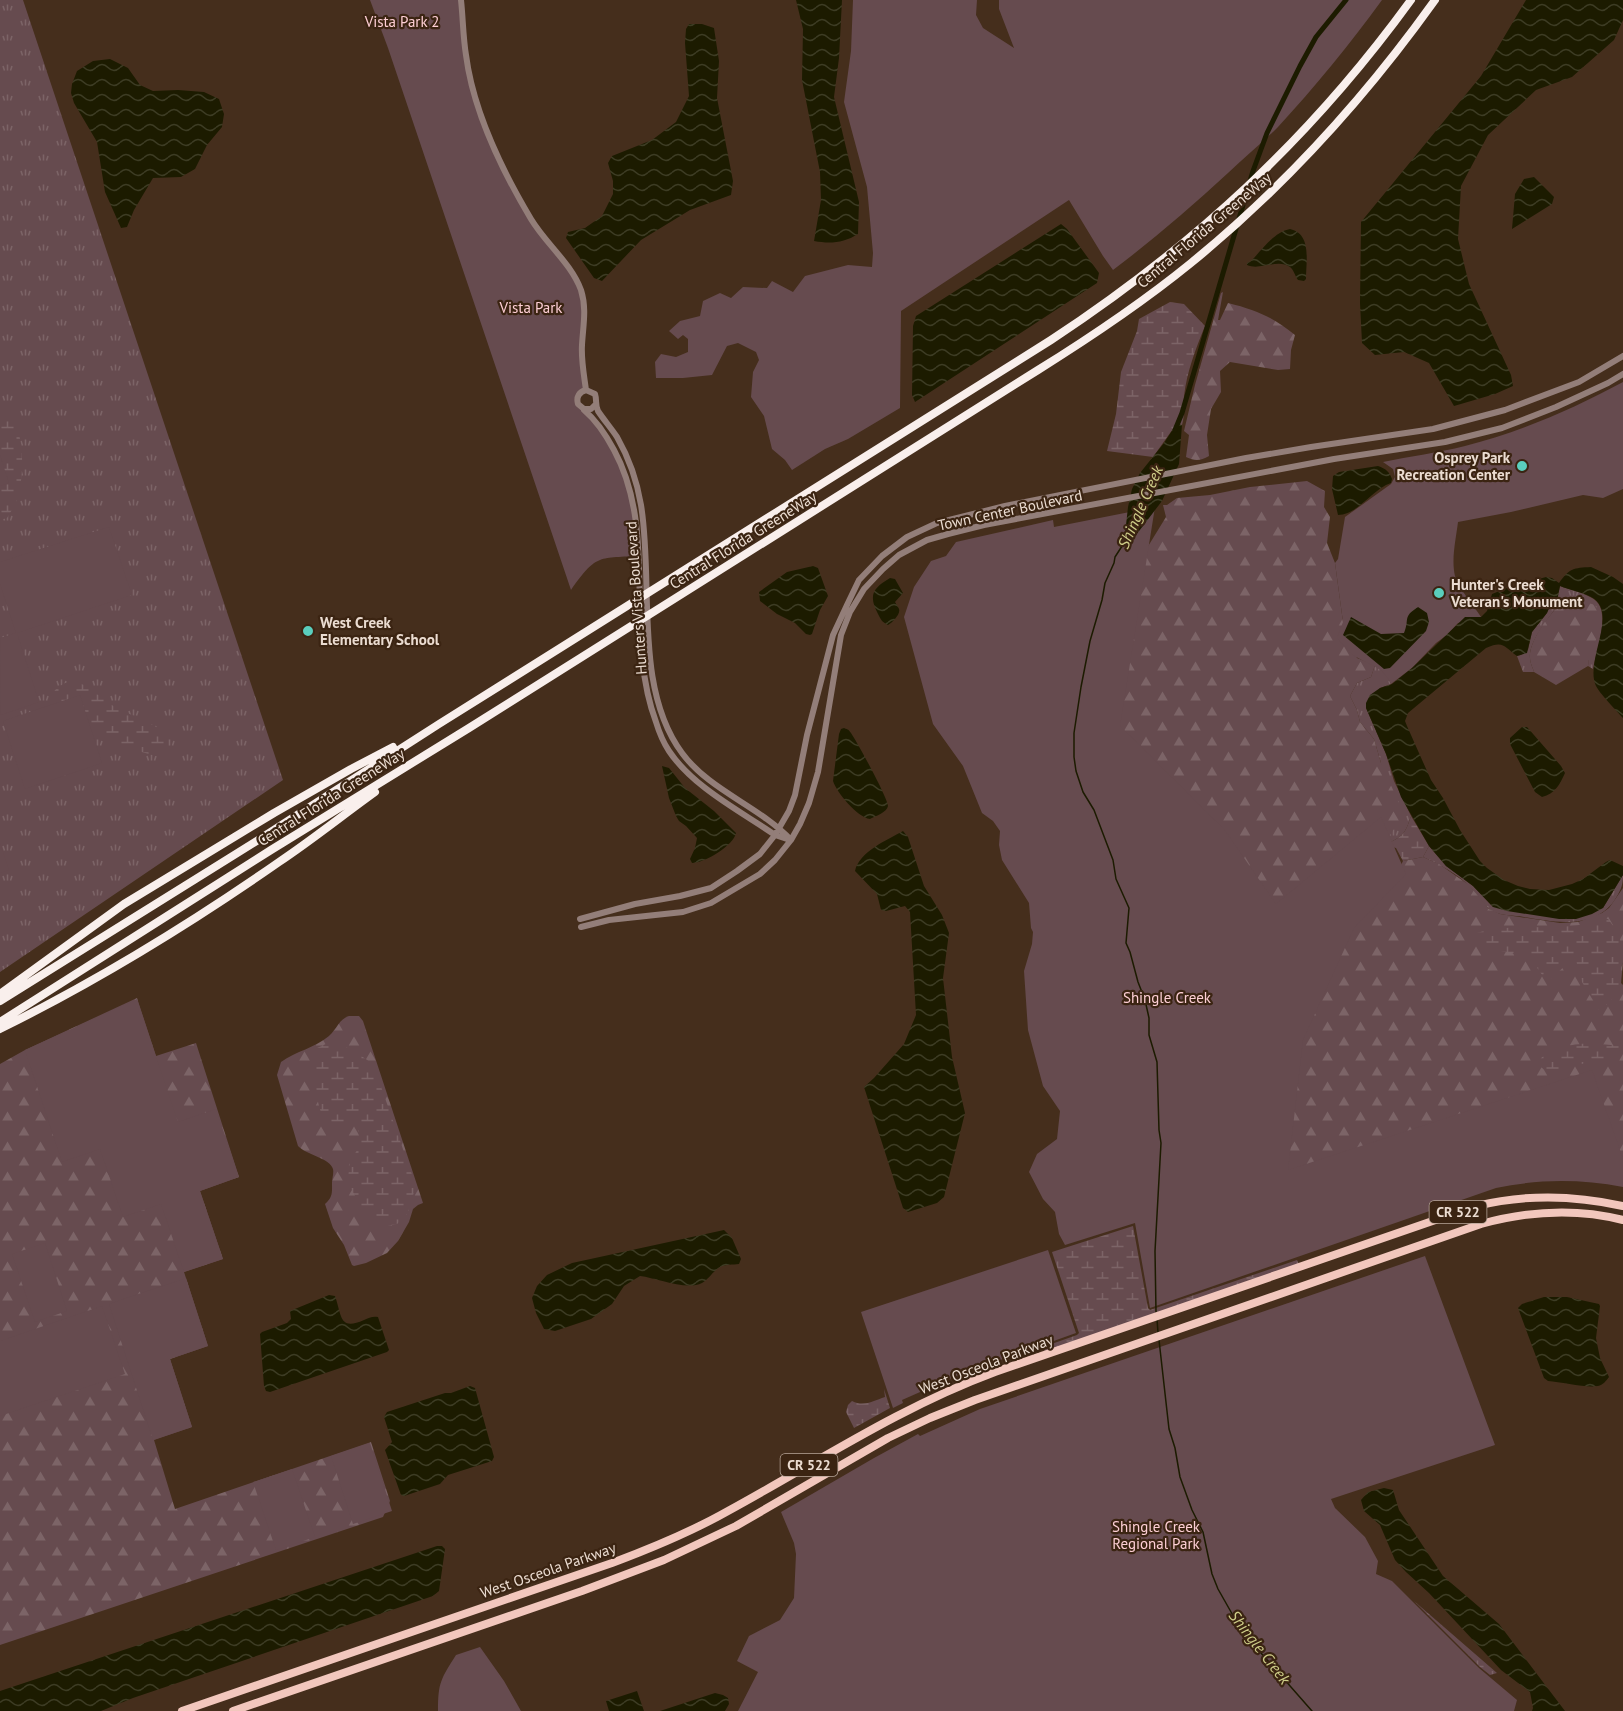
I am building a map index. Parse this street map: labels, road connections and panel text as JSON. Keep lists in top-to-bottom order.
{
  "streets": {
    "highway": ["Central Florida GreeneWay"],
    "main road": ["CR 522", "West Osceola Parkway"],
    "street": ["Town Center Boulevard", "Hunters Vista Boulevard"]
  },
  "crossings": [
    ["Town Center Boulevard", "Hunters Vista Boulevard"]
  ],
  "water": ["Shingle Creek"],
  "parks": [
    "Vista Park 2",
    "Vista Park",
    "Shingle Creek",
    "Shingle Creek Regional Park"
  ],
  "places": ["Osprey Park Recreation Center", "Hunter's Creek Veteran's Monument", "West Creek Elementary School"]
}
